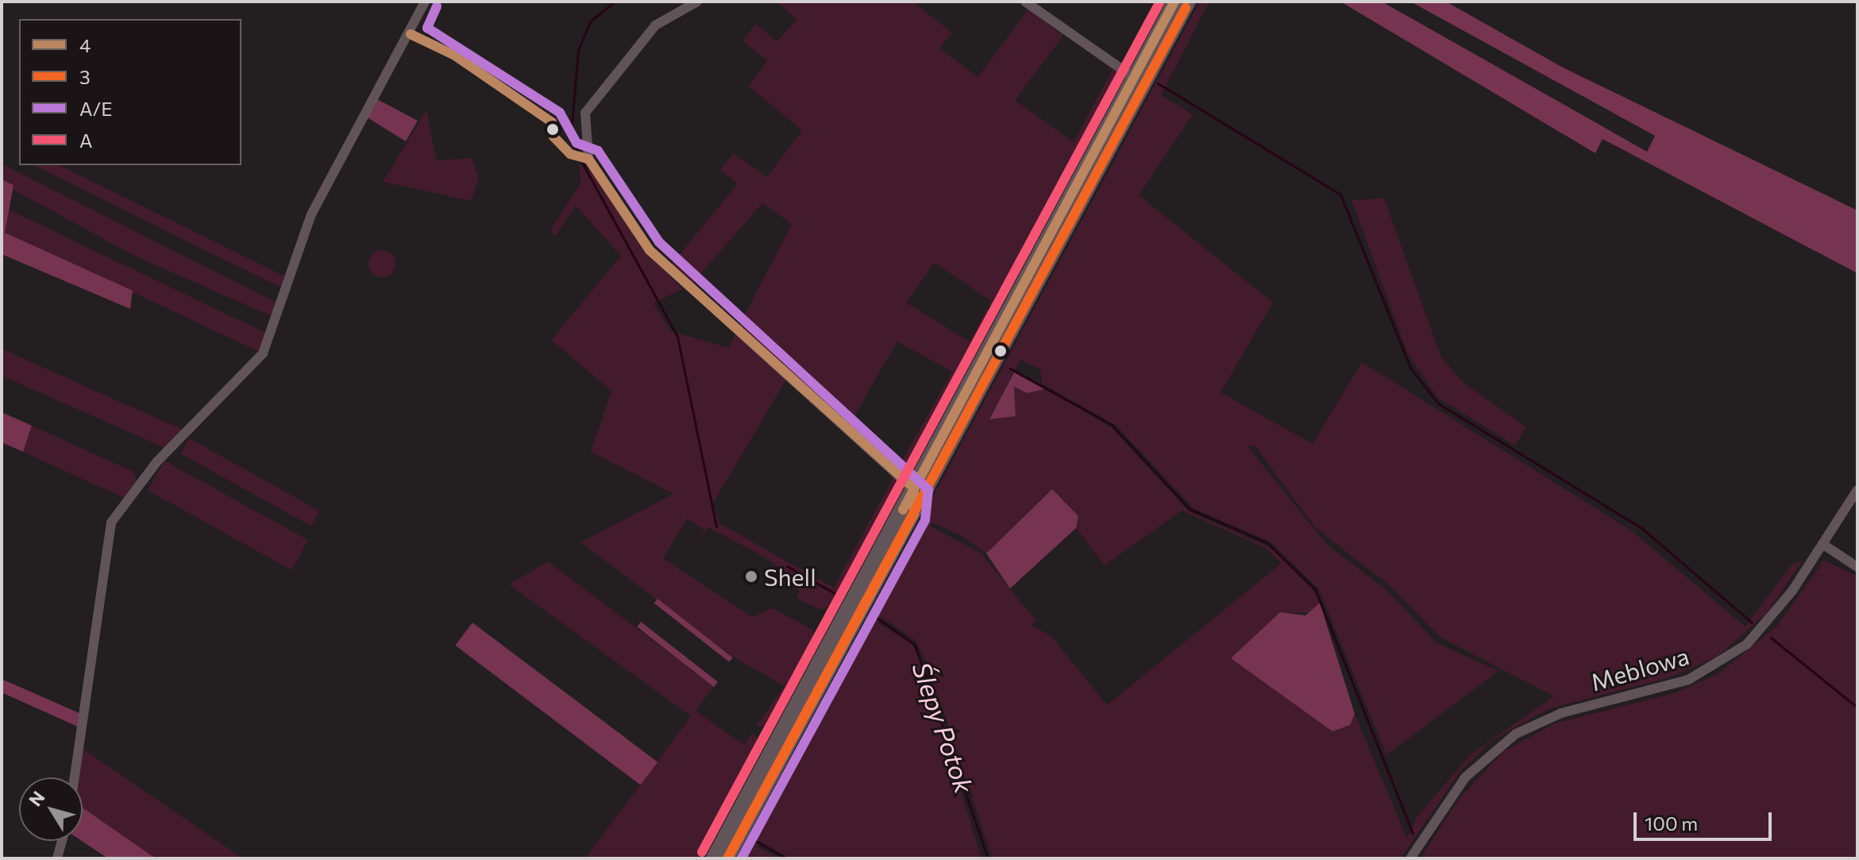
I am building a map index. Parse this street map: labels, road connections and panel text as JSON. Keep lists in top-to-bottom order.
{
  "streets": {
    "street": ["Meblowa"]
  },
  "water": ["Ślepy Potok"],
  "places": ["Shell"],
  "lines": [
    "transit line 4",
    "transit line A",
    "transit line A/E",
    "transit line 3"
  ],
  "legend": [
    "4",
    "3",
    "A/E",
    "A"
  ],
  "scale_bar": "100 m",
  "north": "top left"
}
